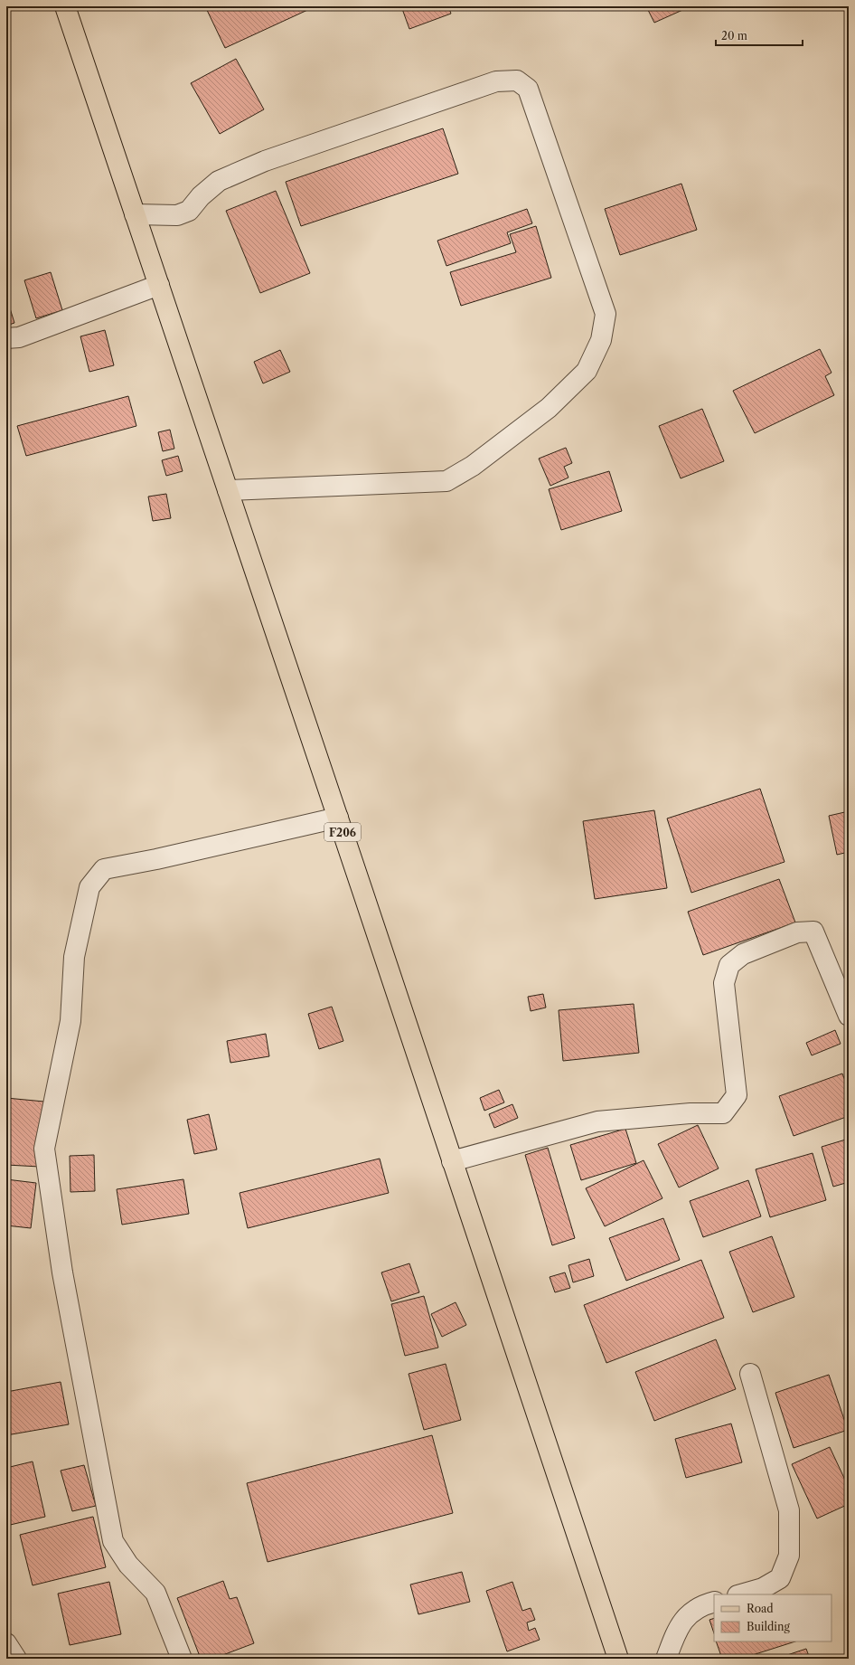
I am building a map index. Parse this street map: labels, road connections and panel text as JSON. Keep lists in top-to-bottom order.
{
  "streets": {
    "main road": ["F206"]
  },
  "legend": ["Road", "Building"],
  "scale_bar": "20 m"
}
